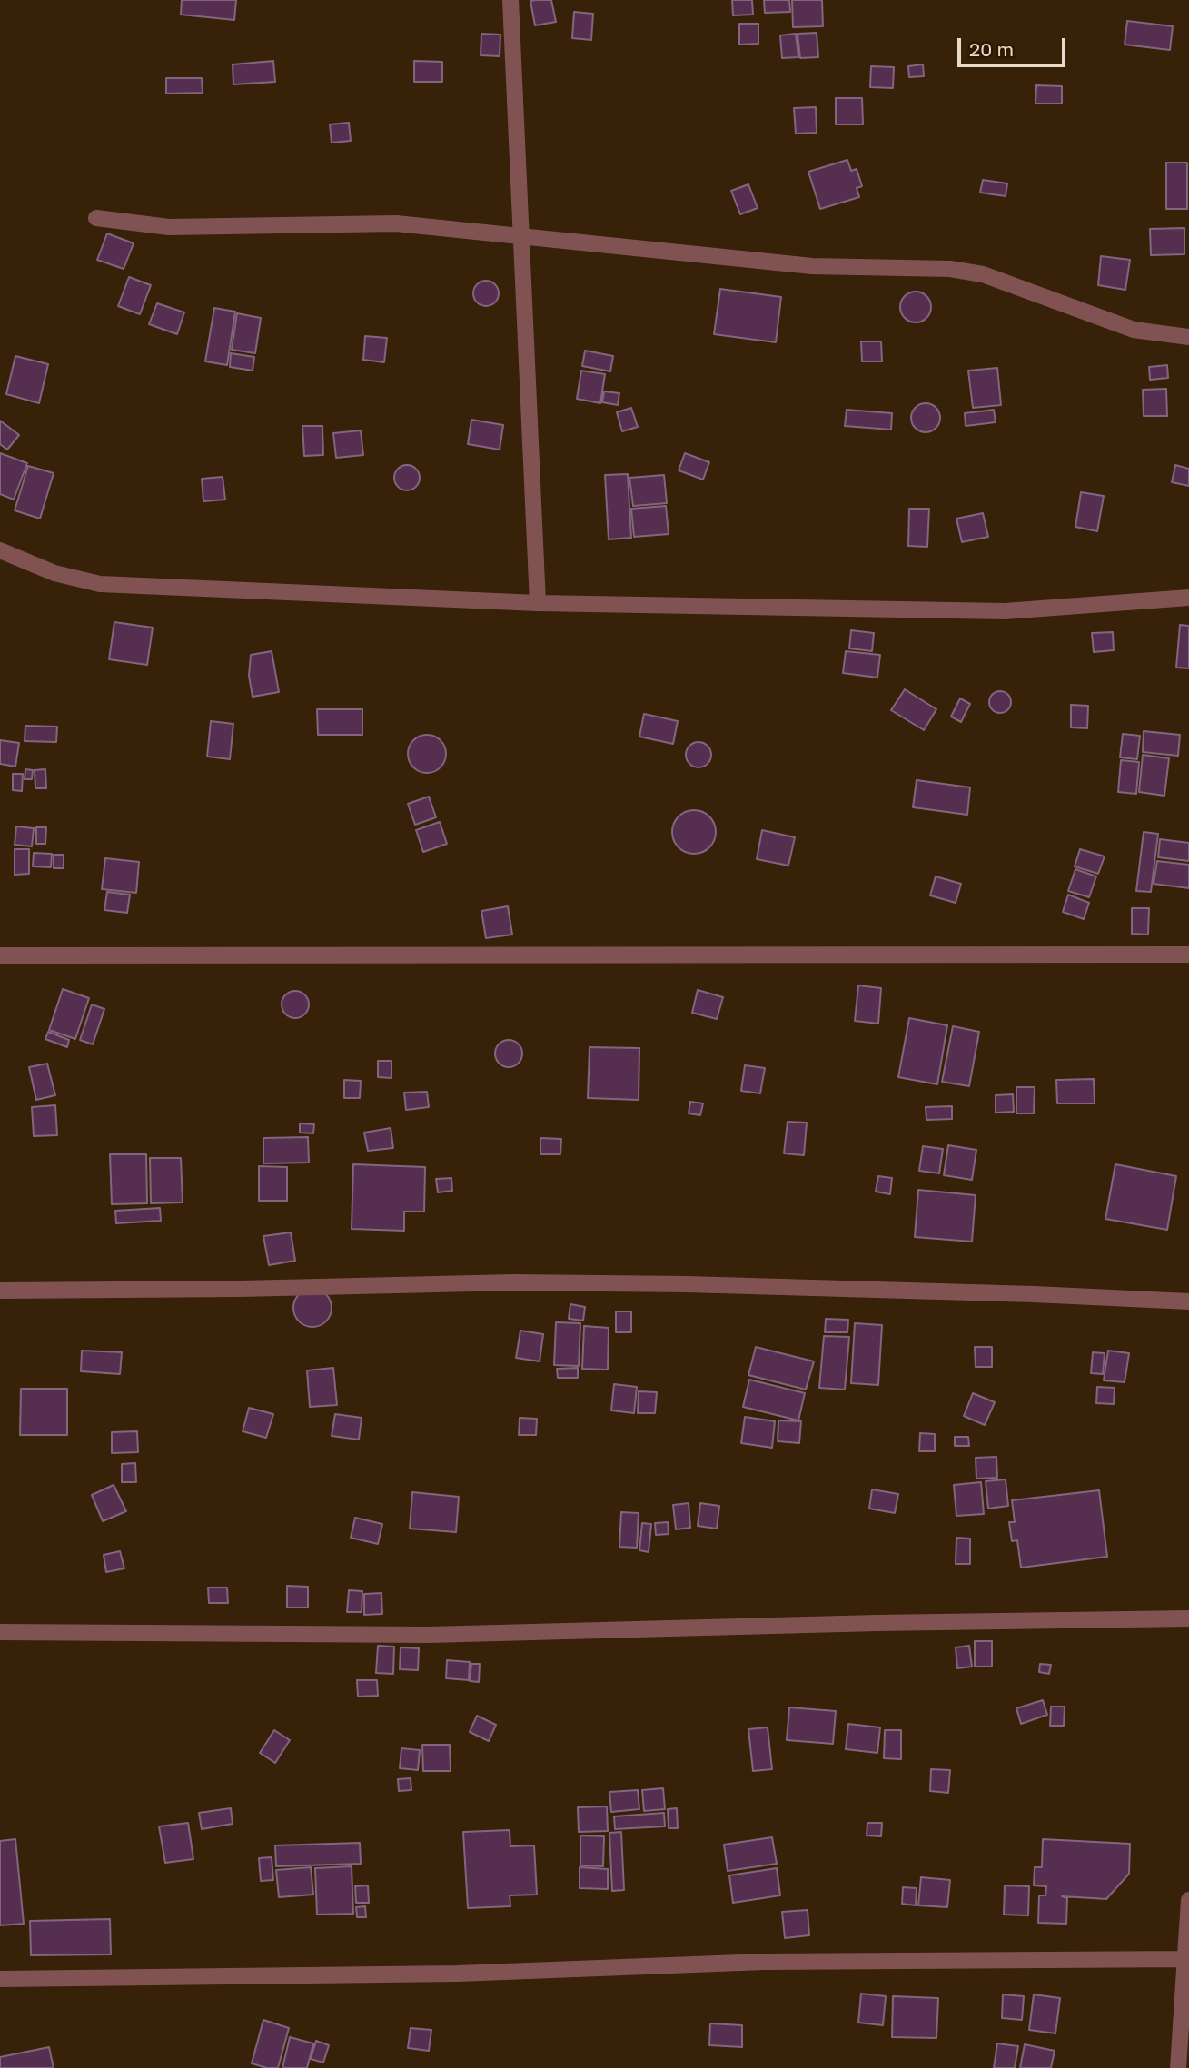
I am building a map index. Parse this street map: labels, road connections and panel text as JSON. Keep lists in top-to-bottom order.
{
  "scale_bar": "20 m"
}
